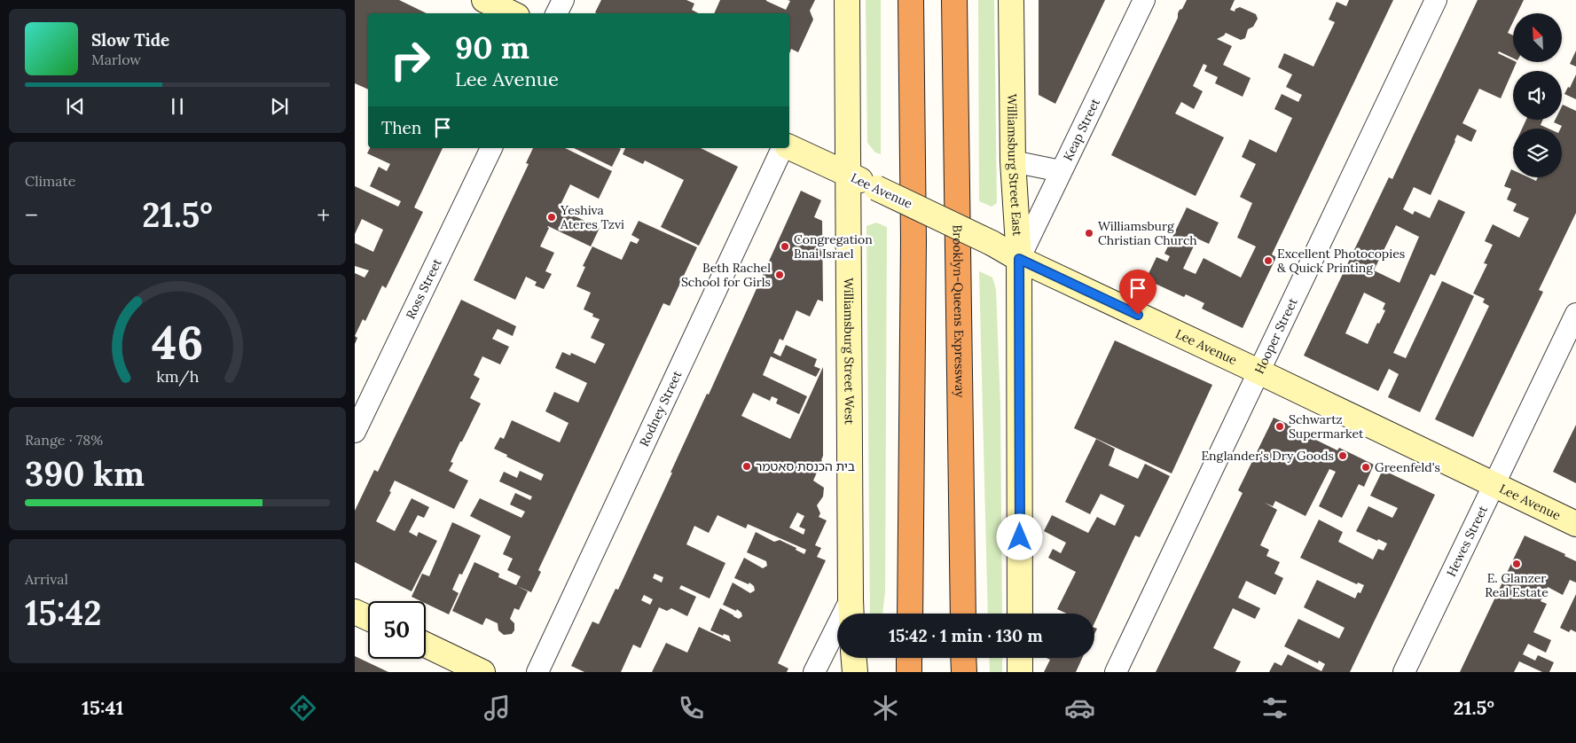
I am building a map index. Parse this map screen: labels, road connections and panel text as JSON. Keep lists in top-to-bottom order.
{
  "streets": {
    "highway": ["Brooklyn-Queens Expressway"],
    "main road": ["Williamsburg Street East", "Lee Avenue", "Williamsburg Street West"],
    "street": [
      "Keap Street",
      "Ross Street",
      "Hooper Street",
      "Rodney Street",
      "Hewes Street"
    ]
  },
  "crossings": [
    ["Keap Street", "Williamsburg Street East"],
    ["Keap Street", "Lee Avenue"],
    ["Williamsburg Street East", "Lee Avenue"],
    ["Lee Avenue", "Hooper Street"],
    ["Lee Avenue", "Williamsburg Street West"],
    ["Lee Avenue", "Hewes Street"]
  ],
  "places": [
    "Yeshiva Ateres Tzvi",
    "Williamsburg Christian Church",
    "Congregation Bnai Israel",
    "Excellent Photocopies & Quick Printing",
    "Beth Rachel School for Girls",
    "Schwartz Supermarket",
    "Englander's Dry Goods",
    "בית הכנסת סאטמר",
    "Greenfeld's",
    "E. Glanzer Real Estate"
  ],
  "north": "top left",
  "page": {
    "turn": ["90 m", "Lee Avenue"],
    "song": ["Slow Tide", "Marlow"],
    "then": "Then",
    "tile": [
      "Climate",
      ["Range · 78%", "390 km"],
      ["Arrival", "15:42"]
    ],
    "heat": ["−", "21.5°", "+"],
    "limit": "50",
    "trip": "15:42 · 1 min · 130 m",
    "tabs": ["15:41", "21.5°"],
    "gauge": ["46", "km/h"]
  }
}
